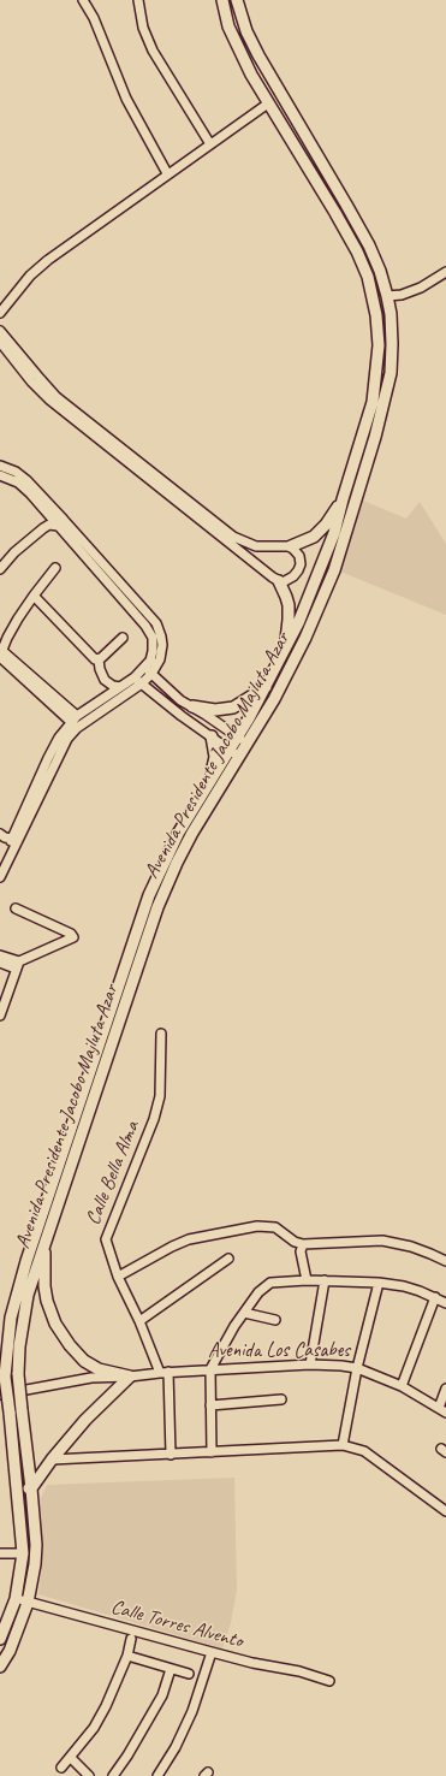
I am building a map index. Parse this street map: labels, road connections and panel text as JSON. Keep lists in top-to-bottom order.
{
  "streets": {
    "main road": ["Avenida Presidente Jacobo Majluta Azar"],
    "street": ["Calle Bella Alma", "Avenida Los Casabes", "Calle Torres Alvento"]
  },
  "crossings": [
    ["Avenida Presidente Jacobo Majluta Azar", "Calle Torres Alvento"],
    ["Calle Bella Alma", "Avenida Los Casabes"]
  ]
}
